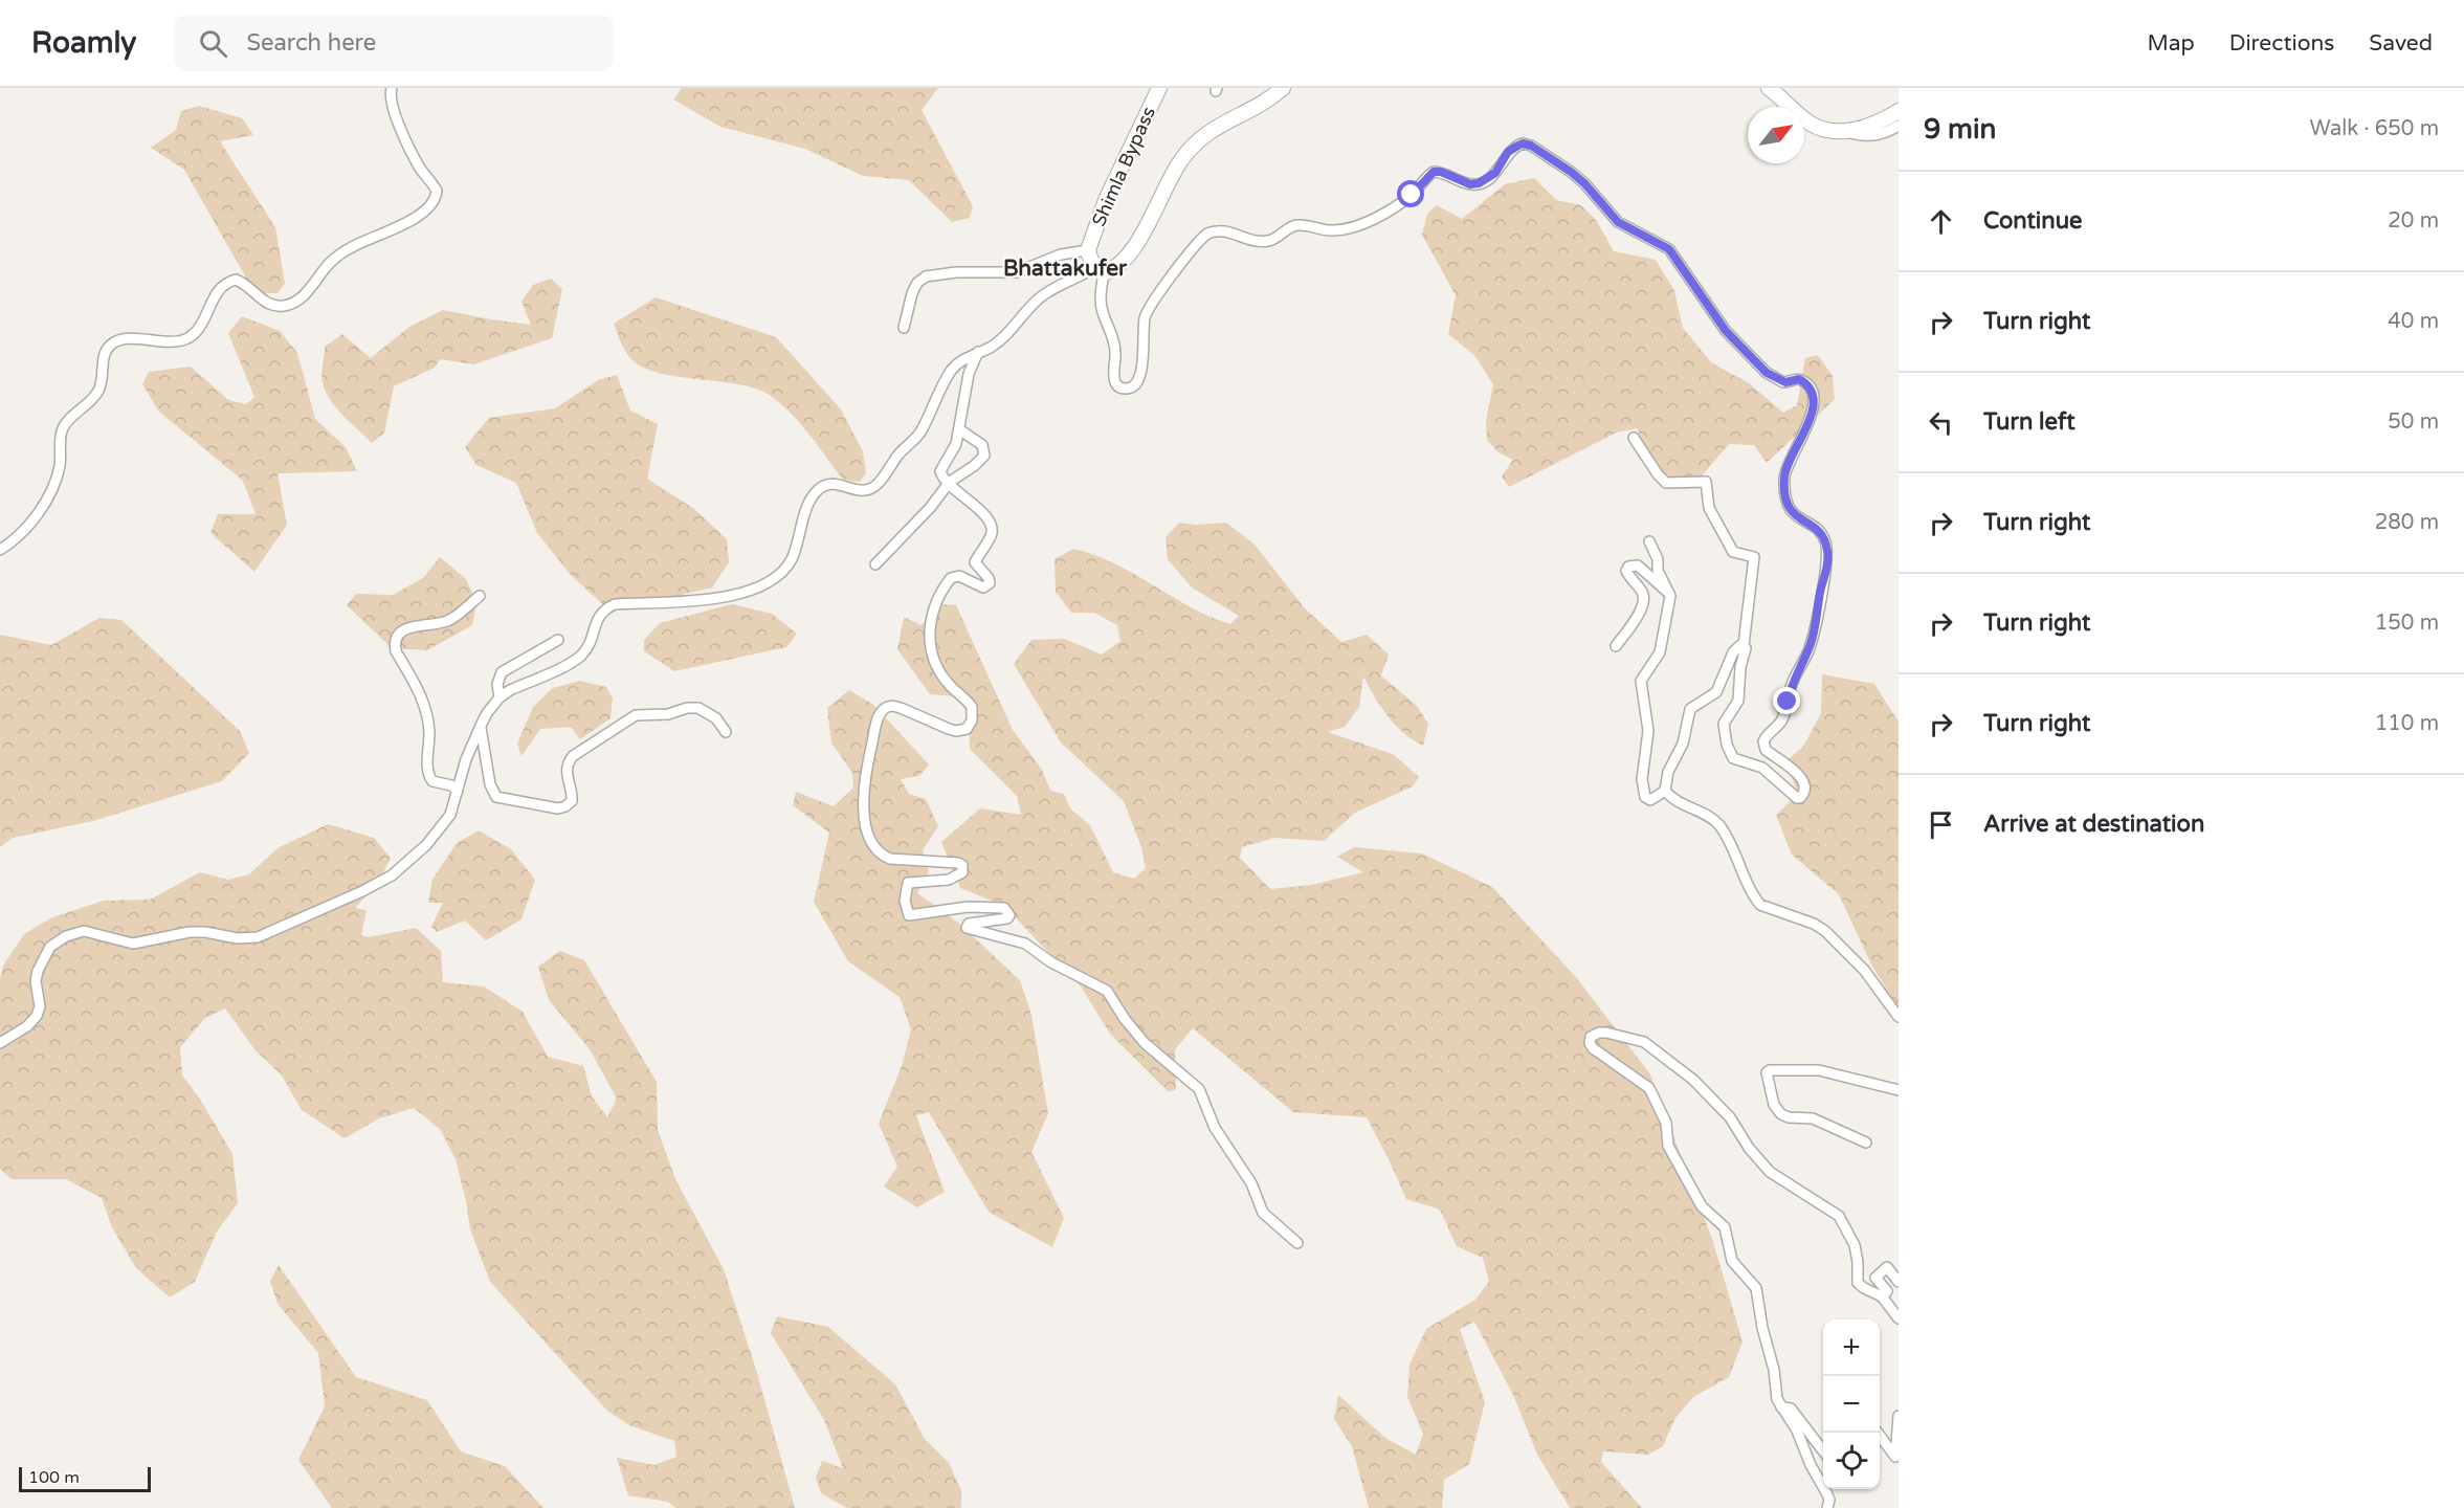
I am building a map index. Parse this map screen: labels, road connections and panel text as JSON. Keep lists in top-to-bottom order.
{
  "streets": {
    "highway": ["Shimla Bypass"]
  },
  "districts": ["Bhattakufer"],
  "scale_bar": "100 m",
  "north": "top right",
  "page": {
    "header": "Roamly",
    "search": "Search here",
    "nav": ["Map", "Directions", "Saved"],
    "heading": ["9 min", "Walk · 650 m"],
    "list": [
      ["Continue", "20 m"],
      ["Turn right", "40 m"],
      ["Turn left", "50 m"],
      ["Turn right", "280 m"],
      ["Turn right", "150 m"],
      ["Turn right", "110 m"],
      "Arrive at destination"
    ],
    "map_buttons": ["+", "−"],
    "scale": "100 m"
  }
}
